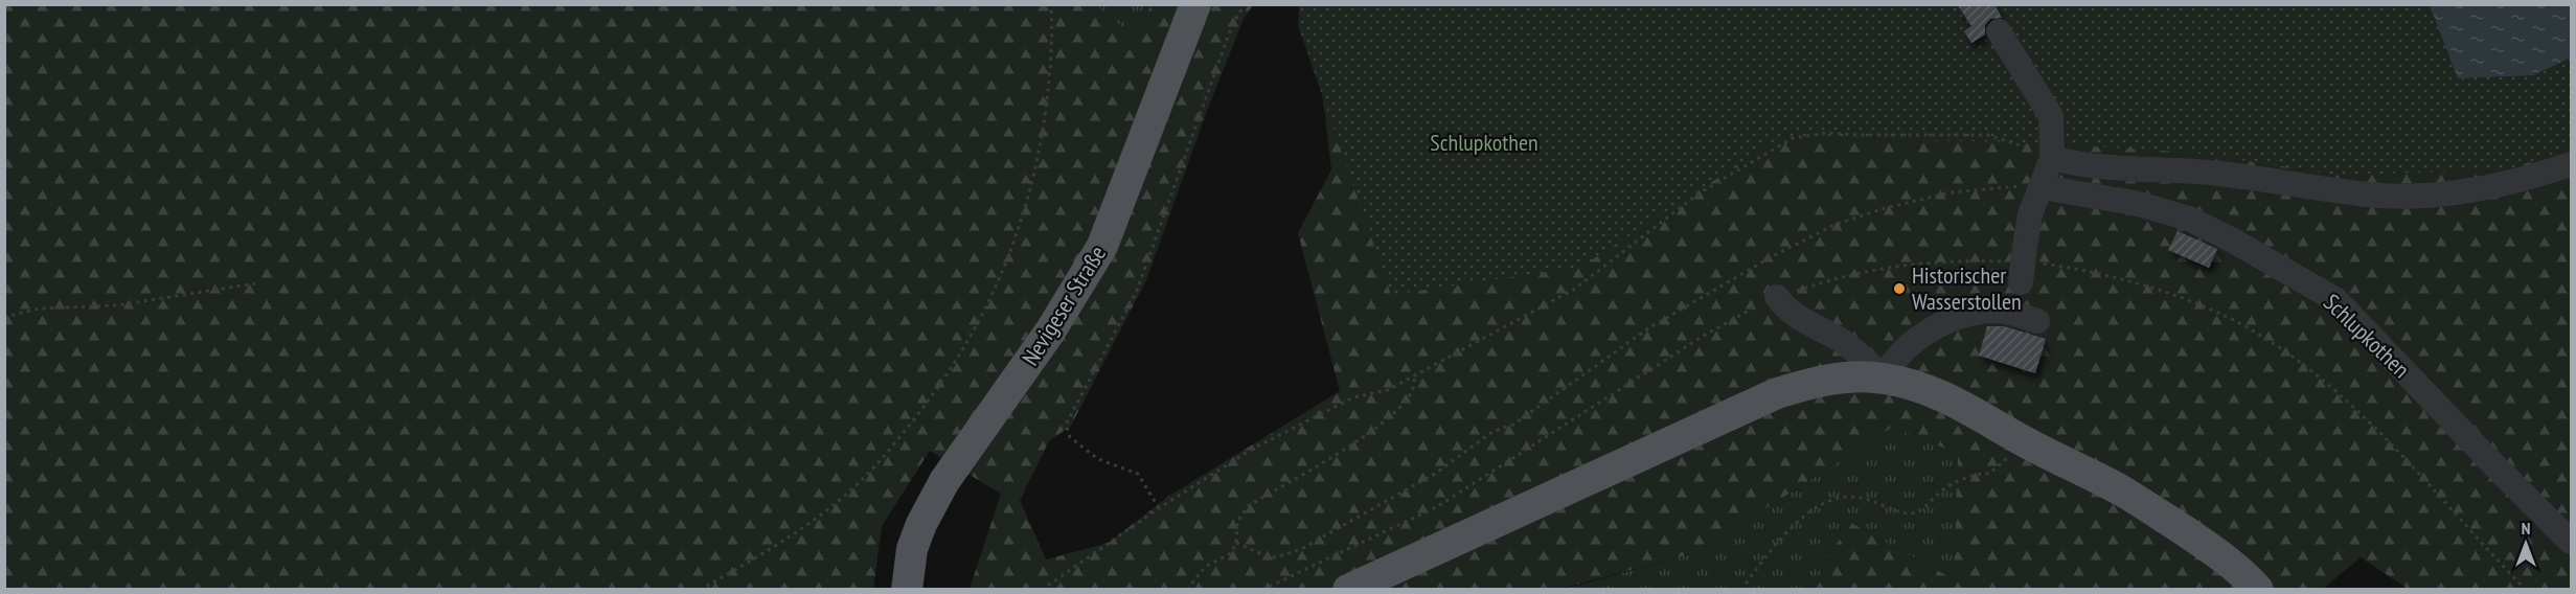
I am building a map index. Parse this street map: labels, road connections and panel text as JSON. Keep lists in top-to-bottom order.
{
  "streets": {
    "main road": ["Nevigeser Straße"],
    "lane": ["Schlupkothen"]
  },
  "parks": ["Schlupkothen"],
  "places": ["Historischer Wasserstollen"],
  "north": "top"
}
